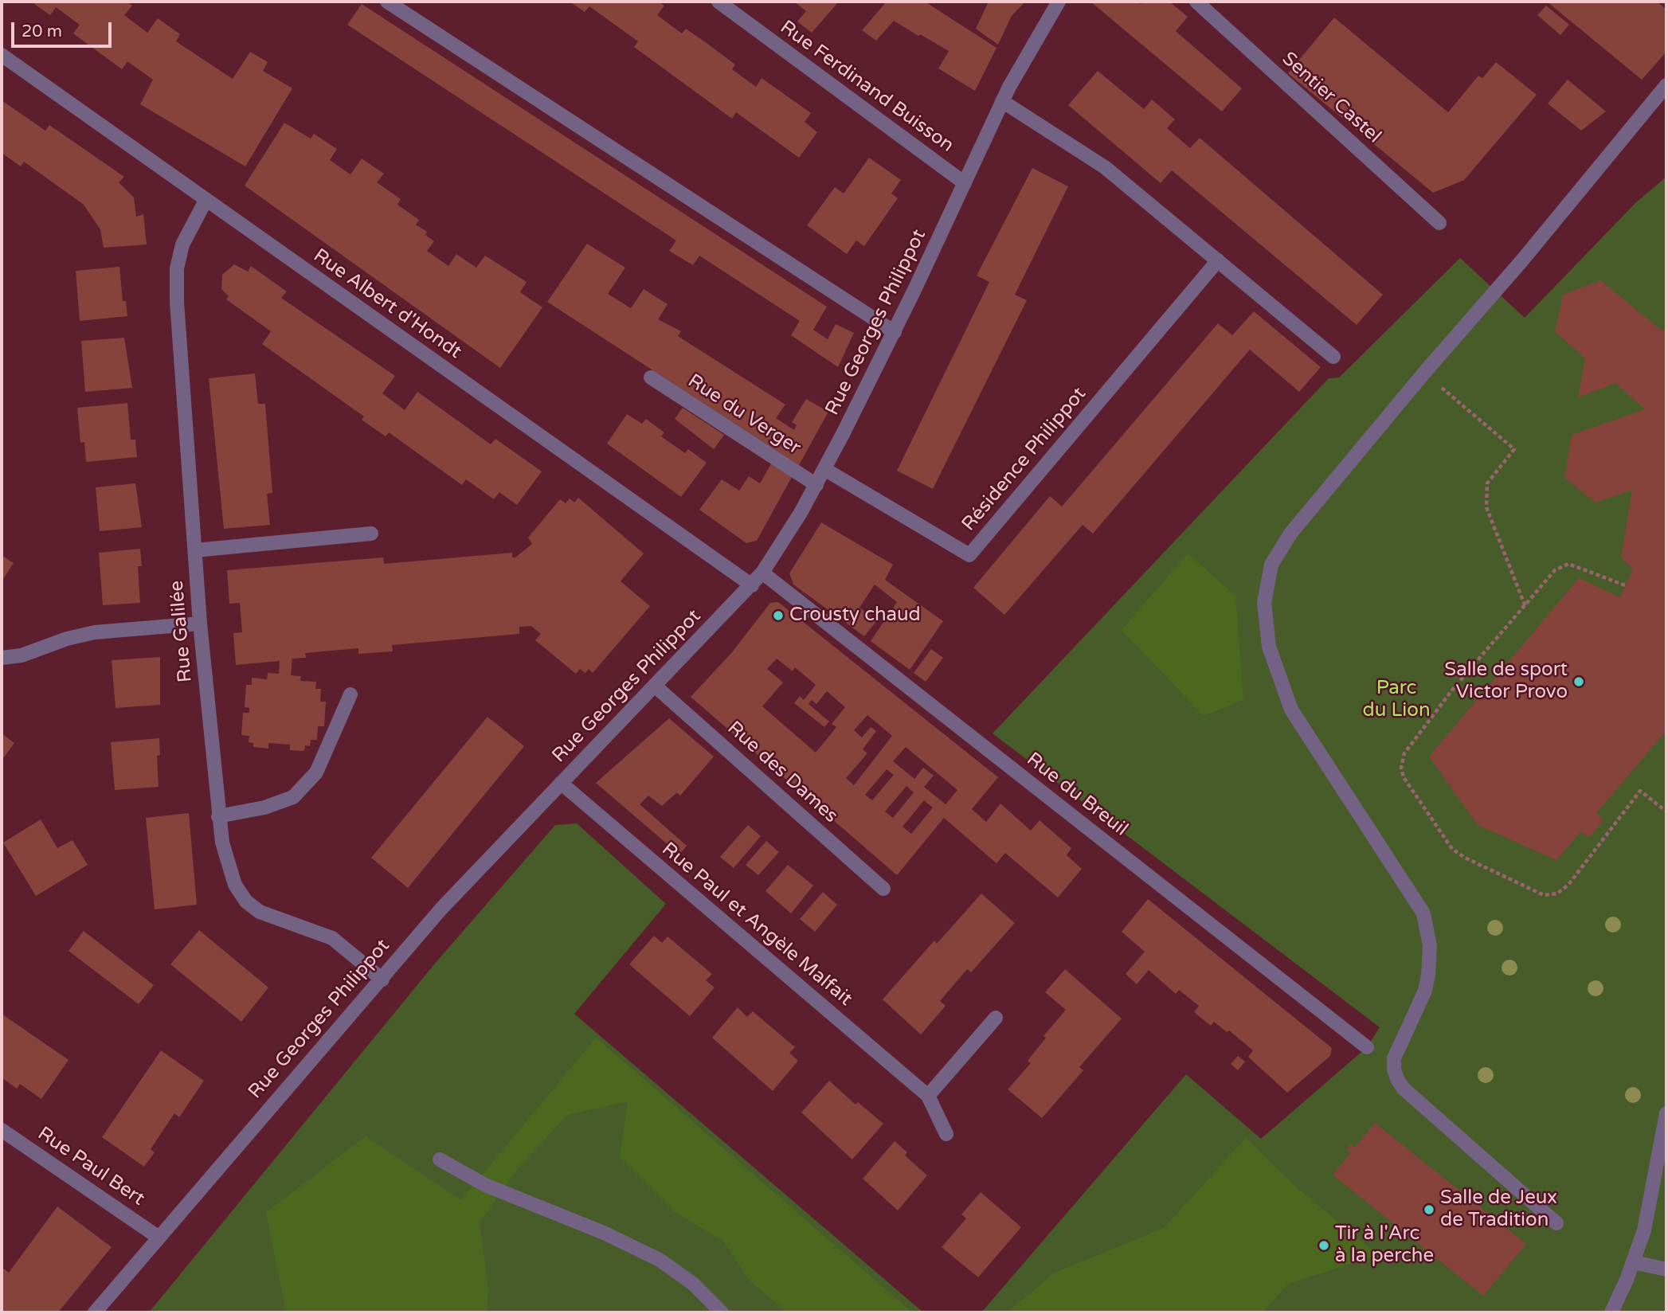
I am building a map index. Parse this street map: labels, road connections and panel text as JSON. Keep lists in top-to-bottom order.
{
  "streets": {
    "street": [
      "Rue Ferdinand Buisson",
      "Sentier Castel",
      "Rue Albert d'Hondt",
      "Rue Georges Philippot",
      "Rue du Verger",
      "Résidence Philippot",
      "Rue Galilée",
      "Rue des Dames",
      "Rue du Breuil",
      "Rue Paul et Angèle Malfait",
      "Rue Paul Bert"
    ]
  },
  "crossings": [
    ["Rue Ferdinand Buisson", "Rue Georges Philippot"],
    ["Rue Albert d'Hondt", "Rue Georges Philippot"],
    ["Rue Albert d'Hondt", "Rue Galilée"],
    ["Rue Georges Philippot", "Rue du Verger"],
    ["Rue Georges Philippot", "Résidence Philippot"],
    ["Rue Georges Philippot", "Rue Galilée"],
    ["Rue Georges Philippot", "Rue des Dames"],
    ["Rue Georges Philippot", "Rue du Breuil"],
    ["Rue Georges Philippot", "Rue Paul et Angèle Malfait"],
    ["Rue Georges Philippot", "Rue Paul Bert"]
  ],
  "parks": ["Parc du Lion"],
  "places": [
    "Crousty chaud",
    "Salle de sport Victor Provo",
    "Salle de Jeux de Tradition",
    "Tir à l'Arc à la perche"
  ],
  "scale_bar": "20 m"
}
